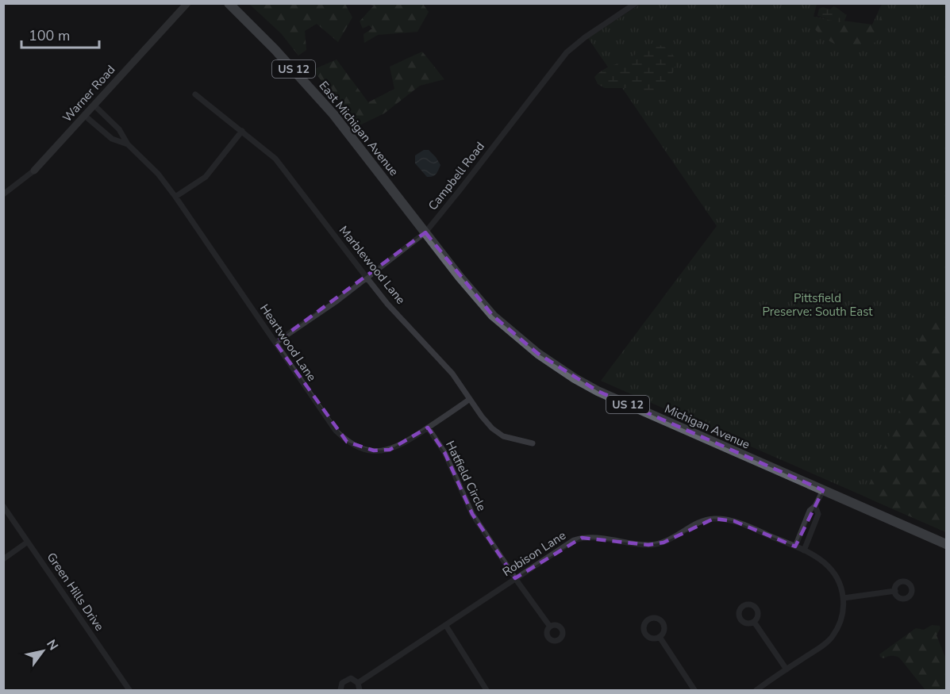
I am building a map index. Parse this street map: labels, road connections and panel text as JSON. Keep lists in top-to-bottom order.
{
  "streets": {
    "highway": ["US 12", "East Michigan Avenue", "Michigan Avenue"],
    "street": [
      "Warner Road",
      "Campbell Road",
      "Marblewood Lane",
      "Heartwood Lane",
      "Hatfield Circle",
      "Robison Lane",
      "Green Hills Drive"
    ]
  },
  "crossings": [
    ["Warner Road", "Heartwood Lane"],
    ["East Michigan Avenue", "Campbell Road"],
    ["East Michigan Avenue", "Michigan Avenue"],
    ["Campbell Road", "Marblewood Lane"],
    ["Campbell Road", "Heartwood Lane"],
    ["Campbell Road", "Michigan Avenue"],
    ["Marblewood Lane", "Heartwood Lane"],
    ["Heartwood Lane", "Hatfield Circle"],
    ["Hatfield Circle", "Robison Lane"]
  ],
  "parks": ["Pittsfield Preserve: South East"],
  "scale_bar": "100 m",
  "north": "top right"
}
